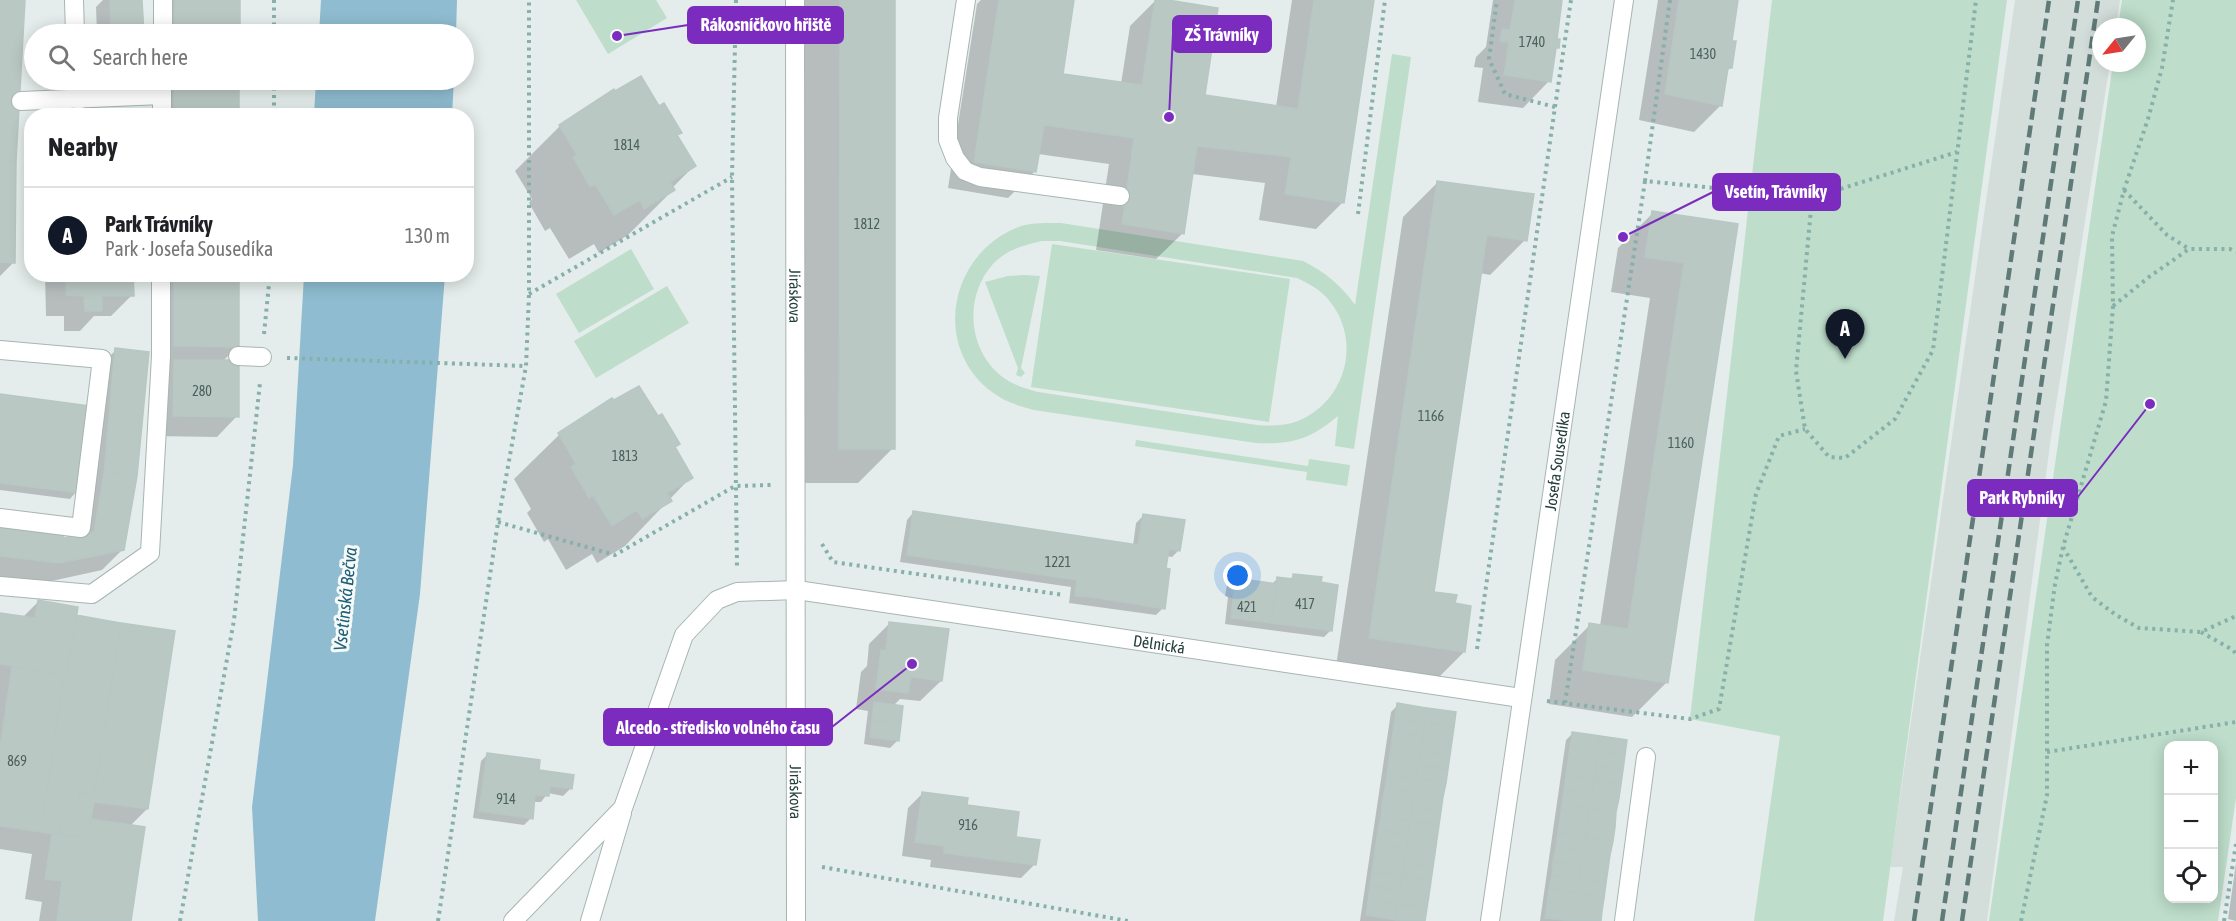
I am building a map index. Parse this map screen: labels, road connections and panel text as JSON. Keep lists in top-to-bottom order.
{
  "streets": {
    "street": ["Jiráskova", "Josefa Sousedíka", "Dělnická"]
  },
  "crossings": [
    ["Jiráskova", "Dělnická"],
    ["Josefa Sousedíka", "Dělnická"]
  ],
  "water": ["Vsetínská Bečva"],
  "places": [
    "Rákosníčkovo hřiště",
    "ZŠ Trávníky",
    "Vsetín, Trávníky",
    "Park Rybníky",
    "Alcedo - středisko volného času"
  ],
  "house_numbers": [
    "1740",
    "1430",
    "1814",
    "1812",
    "280",
    "1166",
    "1160",
    "1813",
    "1221",
    "417",
    "421",
    "869",
    "914",
    "916"
  ],
  "north": "bottom left",
  "page": {
    "search": "Search here",
    "heading": "Nearby",
    "list": [
      {
        "mark": "A",
        "name": "Park Trávníky",
        "note": "Park · Josefa Sousedíka",
        "value": "130 m"
      }
    ],
    "pins": "A",
    "map_buttons": ["+", "−"]
  }
}
